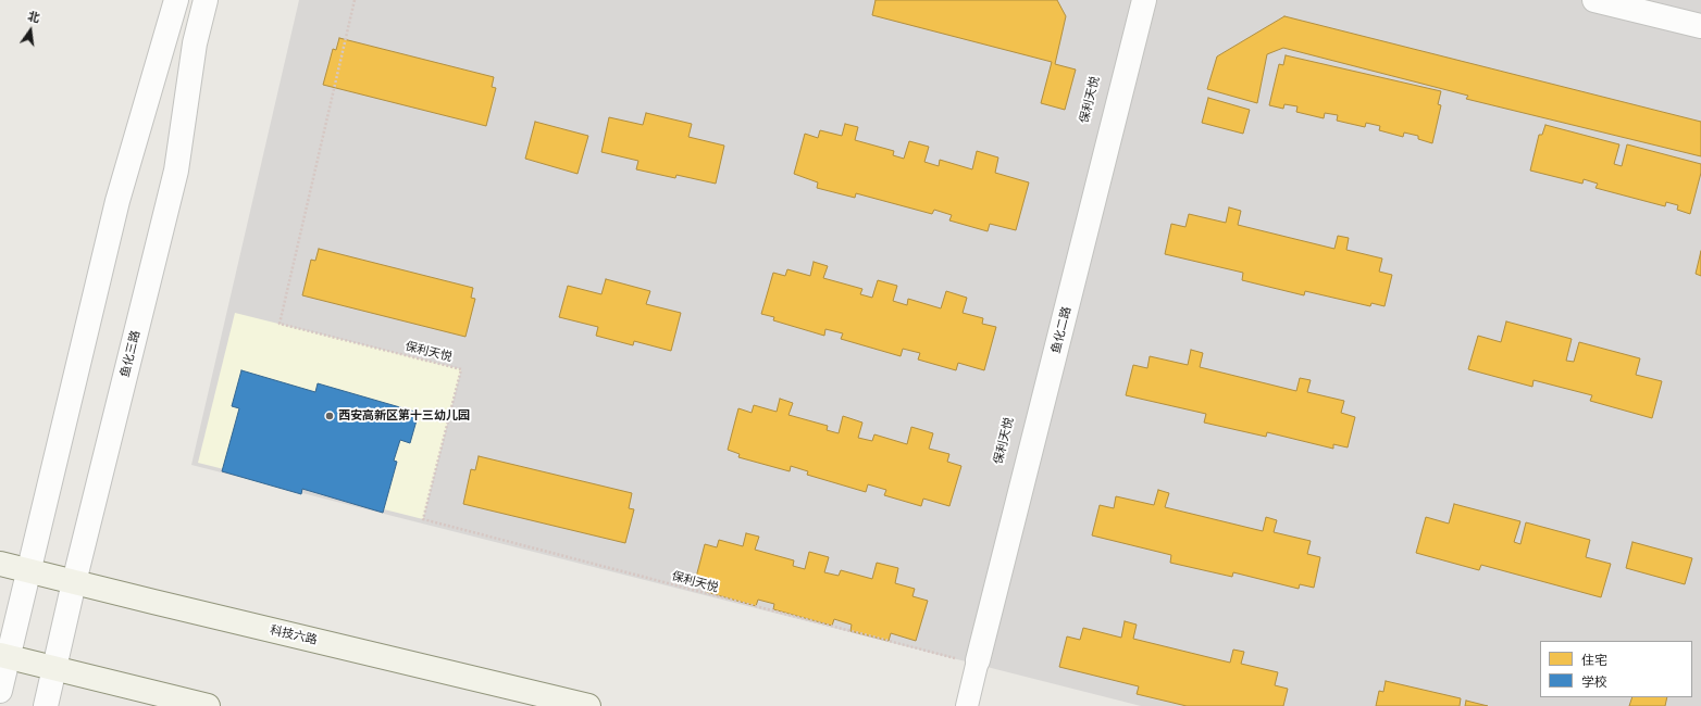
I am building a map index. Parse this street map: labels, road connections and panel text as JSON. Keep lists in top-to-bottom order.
{
  "streets": {
    "main road": ["科技六路"],
    "street": ["鱼化二路", "鱼化三路"],
    "path": ["保利天悦"]
  },
  "crossings": [
    ["保利天悦", "鱼化二路"],
    ["鱼化三路", "科技六路"]
  ],
  "places": ["西安高新区第十三幼儿园"],
  "legend": ["住宅", "学校"],
  "north": "top"
}
